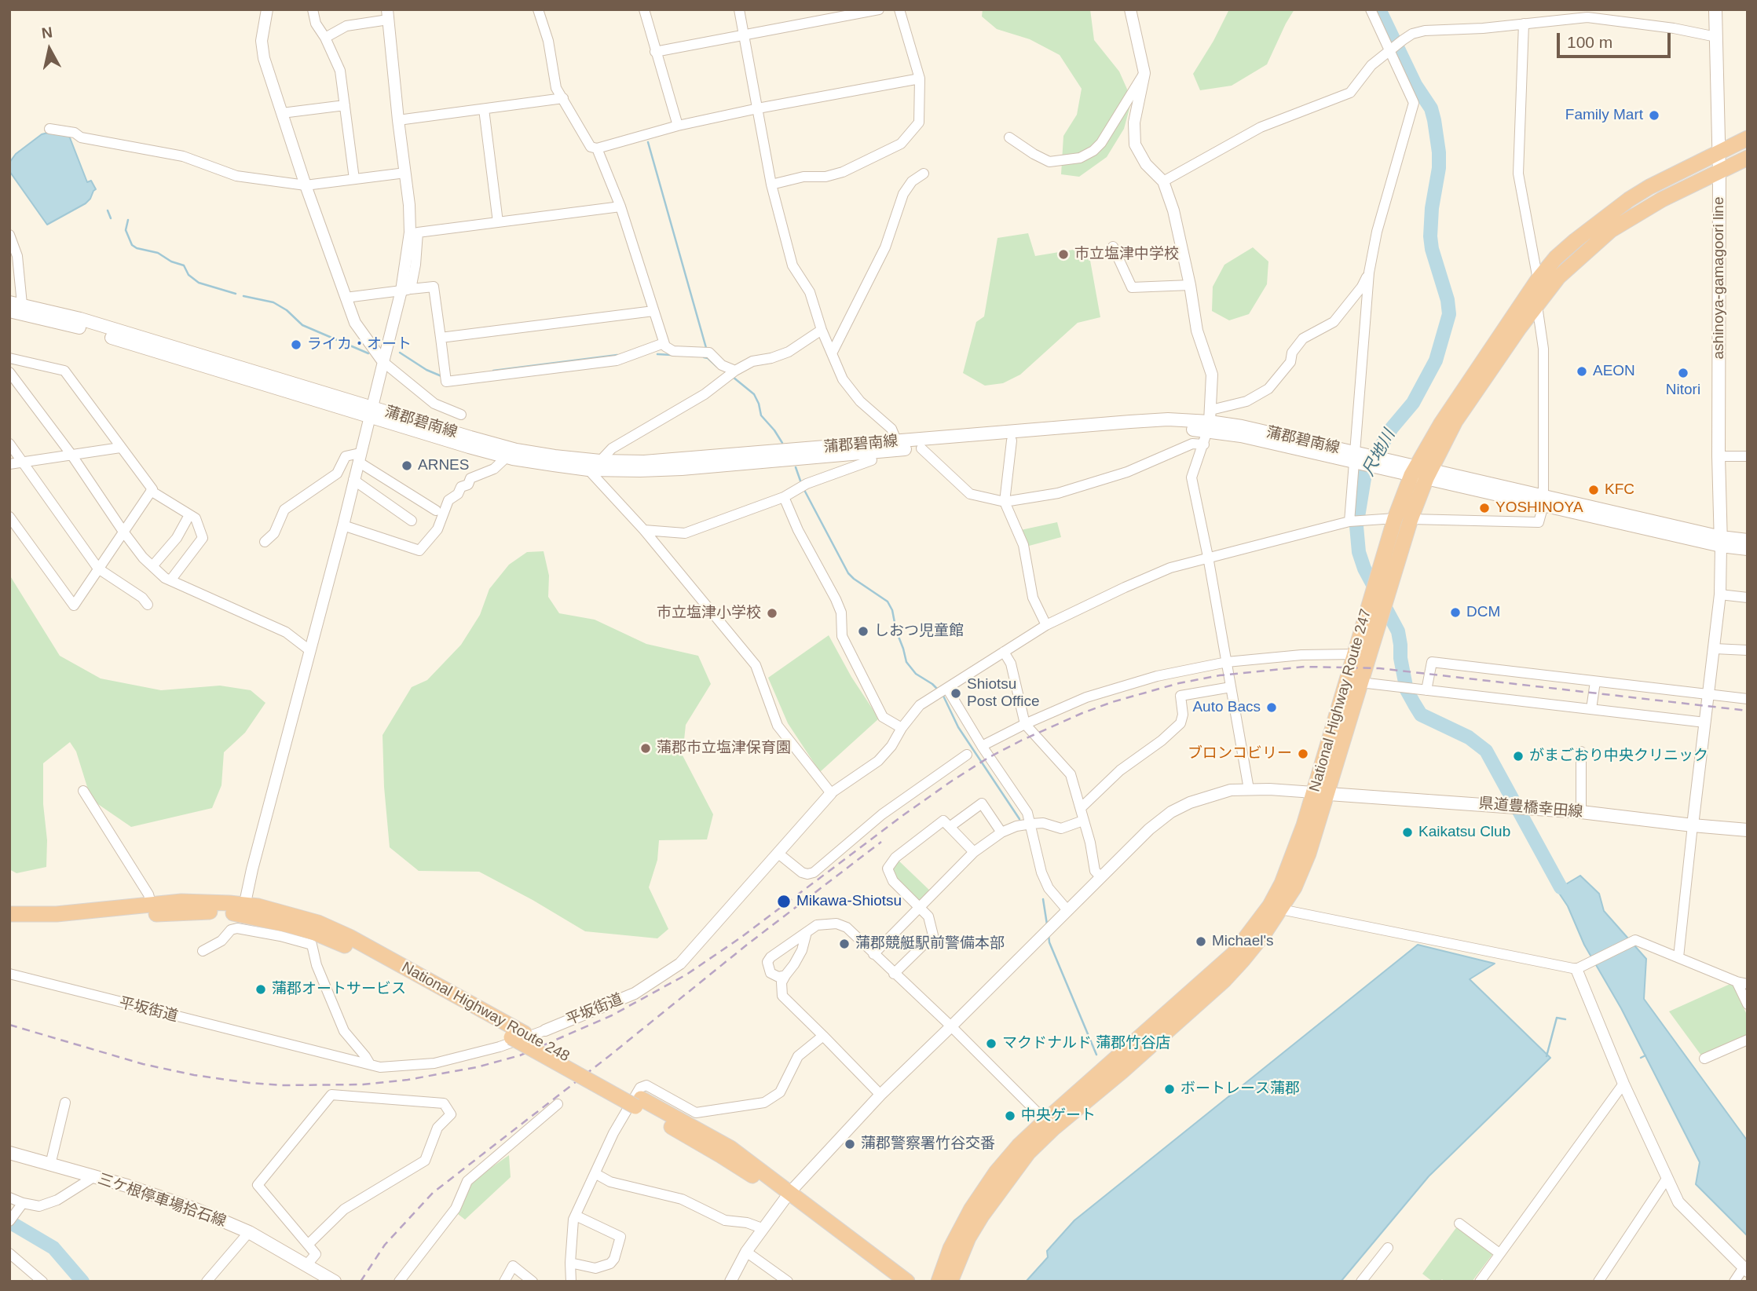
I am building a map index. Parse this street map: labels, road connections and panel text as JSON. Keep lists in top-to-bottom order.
{
  "streets": {
    "highway": ["National Highway Route 247", "National Highway Route 248"],
    "main road": [
      "ashinoya-gamagoori line",
      "蒲郡碧南線",
      "県道豊橋幸田線",
      "三ケ根停車場拾石線"
    ],
    "street": ["平坂街道"]
  },
  "crossings": [
    ["ashinoya-gamagoori line", "蒲郡碧南線"],
    ["ashinoya-gamagoori line", "National Highway Route 247"],
    ["蒲郡碧南線", "National Highway Route 247"],
    ["蒲郡碧南線", "平坂街道"],
    ["National Highway Route 247", "県道豊橋幸田線"],
    ["National Highway Route 247", "平坂街道"]
  ],
  "water": ["尺地川"],
  "places": [
    "Family Mart",
    "市立塩津中学校",
    "ライカ・オート",
    "AEON",
    "Nitori",
    "ARNES",
    "KFC",
    "YOSHINOYA",
    "DCM",
    "市立塩津小学校",
    "しおつ児童館",
    "Shiotsu Post Office",
    "Auto Bacs",
    "蒲郡市立塩津保育園",
    "ブロンコビリー",
    "がまごおり中央クリニック",
    "Kaikatsu Club",
    "Mikawa-Shiotsu",
    "Michael's",
    "蒲郡競艇駅前警備本部",
    "蒲郡オートサービス",
    "マクドナルド 蒲郡竹谷店",
    "ボートレース蒲郡",
    "中央ゲート",
    "蒲郡警察署竹谷交番"
  ],
  "scale_bar": "100 m",
  "north": "top"
}
